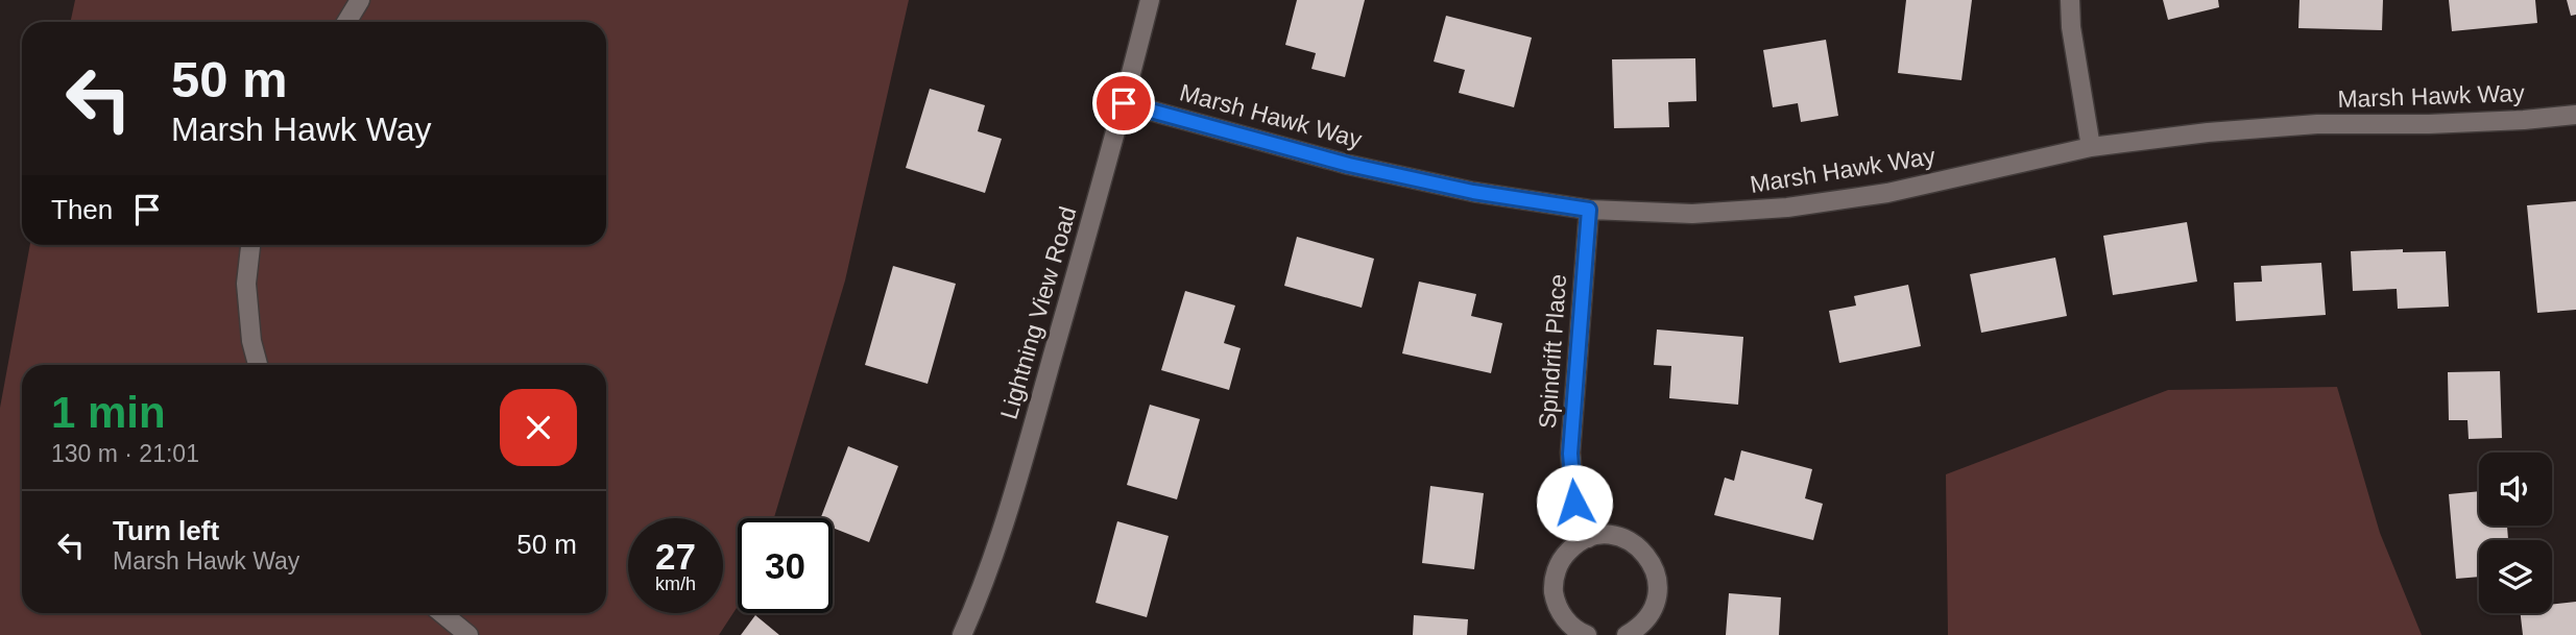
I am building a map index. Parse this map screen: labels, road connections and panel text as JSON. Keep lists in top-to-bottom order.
{
  "streets": {
    "street": ["Marsh Hawk Way", "Lightning View Road", "Spindrift Place"]
  },
  "crossings": [
    ["Marsh Hawk Way", "Lightning View Road"],
    ["Marsh Hawk Way", "Spindrift Place"]
  ],
  "page": {
    "turn": ["50 m", "Marsh Hawk Way"],
    "then": "Then",
    "heading": ["1 min", "130 m · 21:01"],
    "list": [
      {
        "name": "Turn left",
        "note": "Marsh Hawk Way",
        "value": "50 m"
      }
    ],
    "speed": "27 km/h",
    "limit": "30"
  }
}
